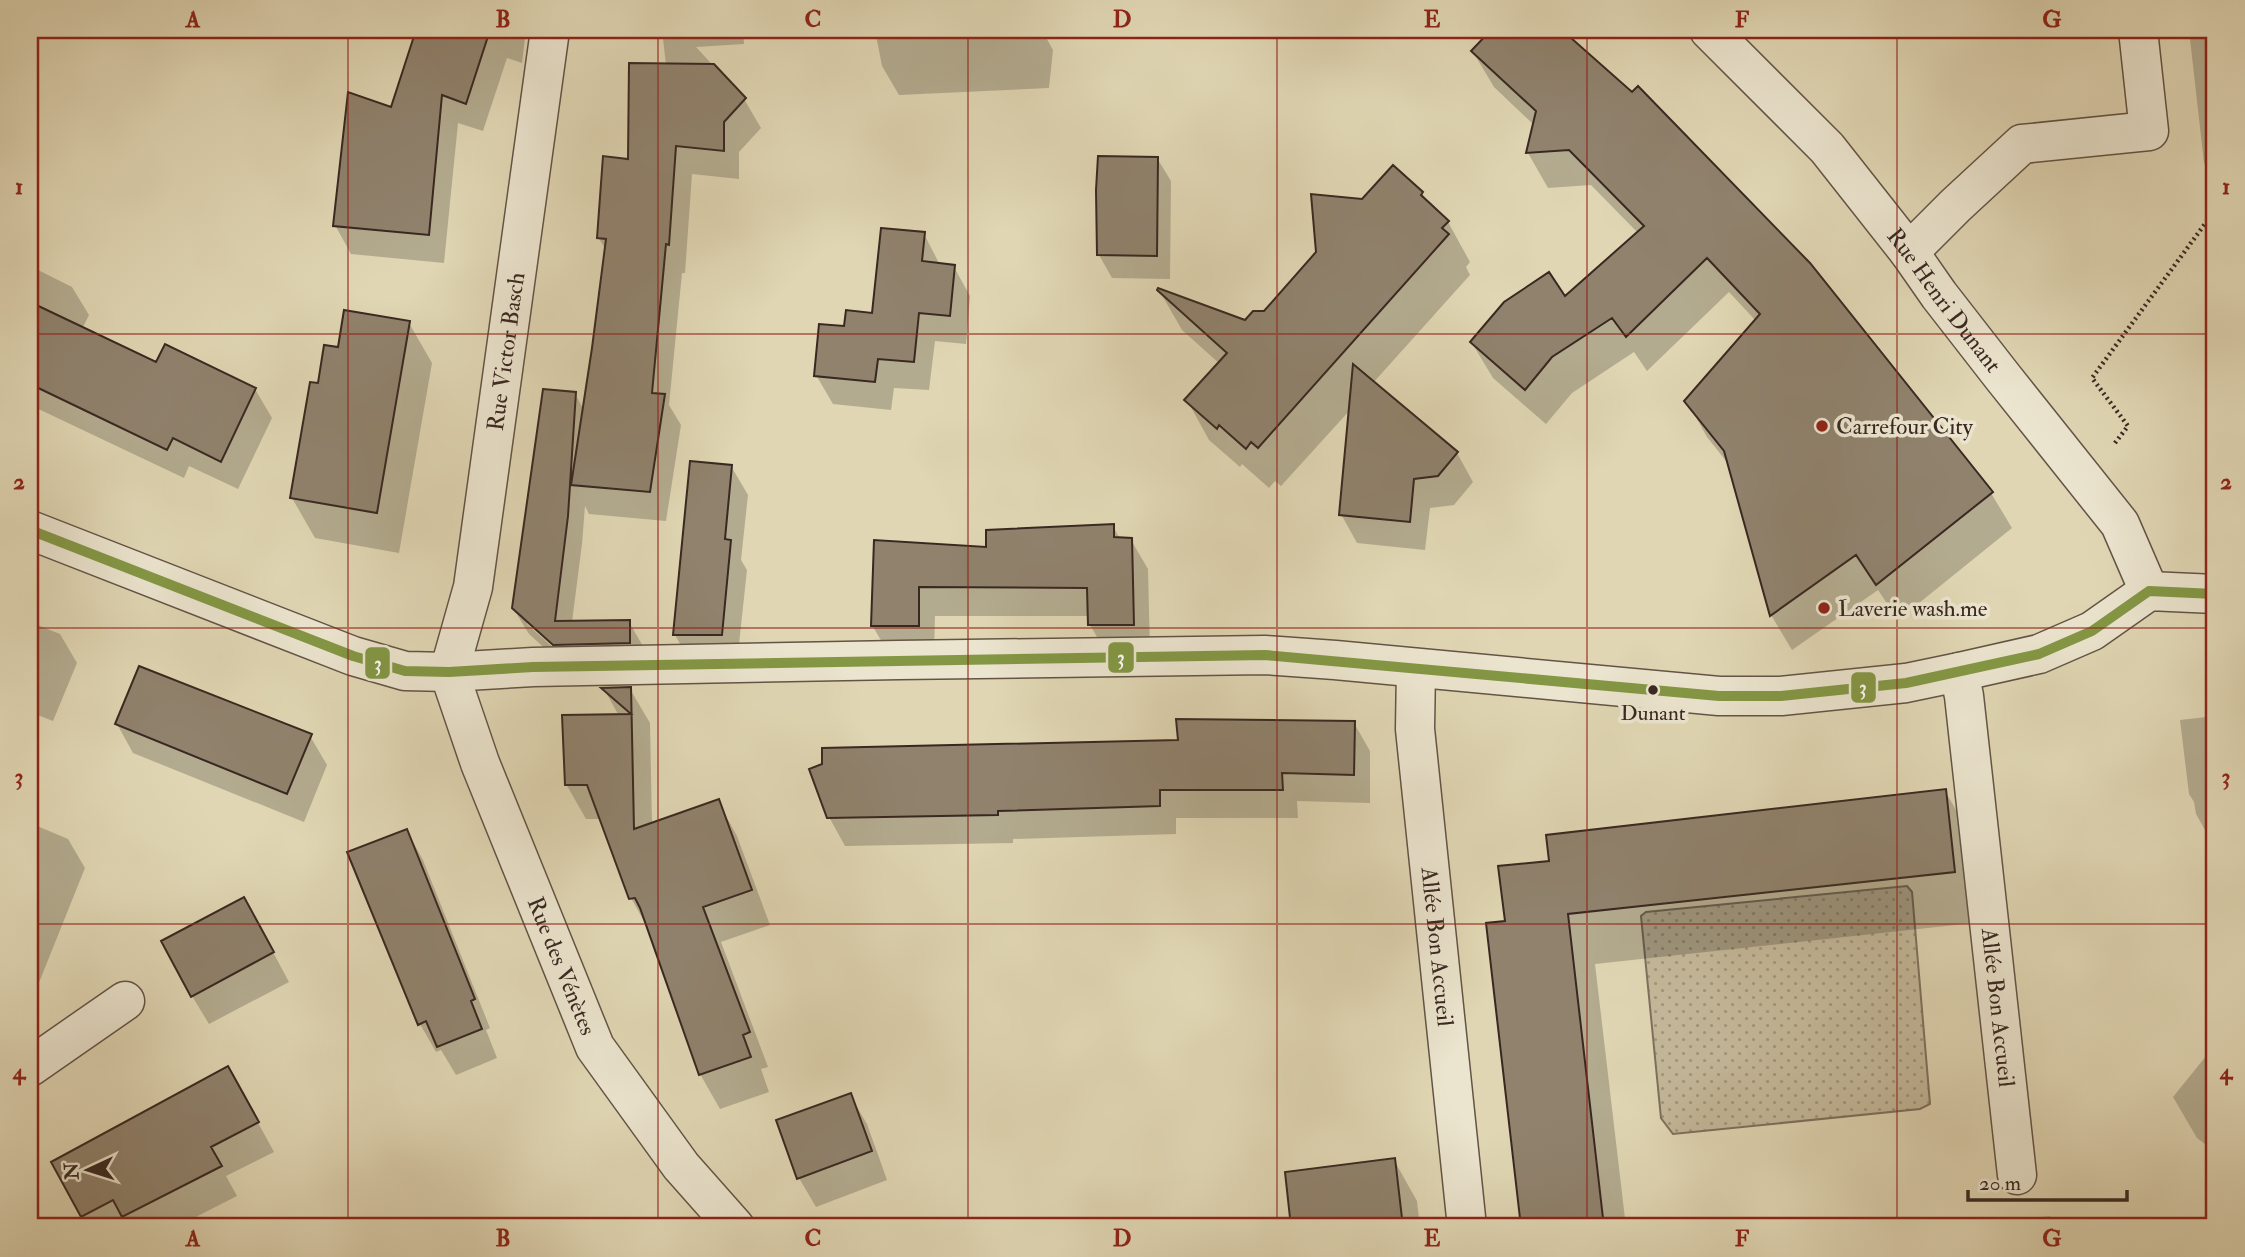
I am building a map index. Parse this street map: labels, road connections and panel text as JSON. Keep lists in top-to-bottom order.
{
  "streets": {
    "street": [
      "Rue Henri Dunant",
      "Rue Victor Basch",
      "Allée Bon Accueil",
      "Rue des Vénètes"
    ]
  },
  "crossings": [
    ["Rue Victor Basch", "Rue des Vénètes"]
  ],
  "places": ["Carrefour City", "Laverie wash.me", "Dunant"],
  "lines": ["transit line 3"],
  "scale_bar": "20 m",
  "north": "left",
  "grid": {
    "columns": [
      "A",
      "B",
      "C",
      "D",
      "E",
      "F",
      "G"
    ],
    "rows": [
      "1",
      "2",
      "3",
      "4"
    ]
  }
}
